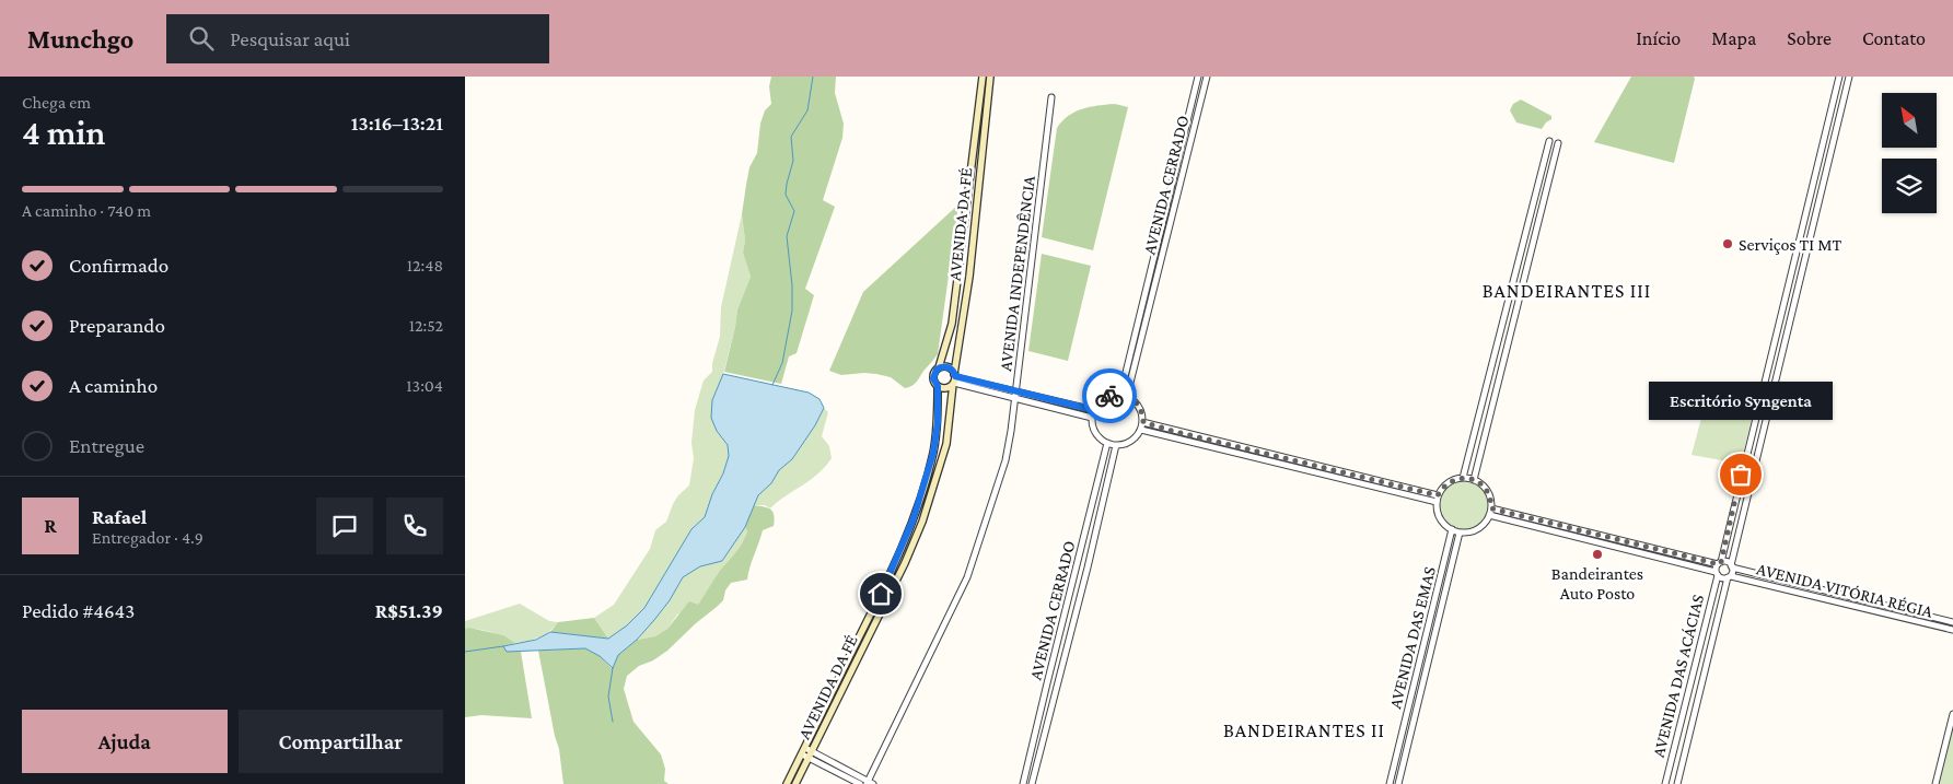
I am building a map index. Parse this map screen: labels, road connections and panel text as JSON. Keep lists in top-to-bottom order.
{
  "streets": {
    "main road": ["AVENIDA DA FÉ"],
    "street": [
      "AVENIDA CERRADO",
      "AVENIDA INDEPENDÊNCIA",
      "AVENIDA VITÓRIA RÉGIA",
      "AVENIDA DAS EMAS",
      "AVENIDA DAS ACÁCIAS"
    ]
  },
  "crossings": [
    ["AVENIDA VITÓRIA RÉGIA", "AVENIDA DAS ACÁCIAS"]
  ],
  "districts": ["BANDEIRANTES III", "BANDEIRANTES II"],
  "places": ["Serviços TI MT", "Escritório Syngenta", "Bandeirantes Auto Posto"],
  "north": "top left",
  "page": {
    "header": "Munchgo",
    "search": "Pesquisar aqui",
    "nav": [
      "Início",
      "Mapa",
      "Sobre",
      "Contato"
    ],
    "heading": ["4 min", "Chega em", "13:16–13:21"],
    "panel": [
      "Rafael",
      "Entregador · 4.9",
      "Pedido #4643",
      "R$51.39"
    ],
    "bar": "A caminho · 740 m",
    "list": [
      ["Confirmado", "12:48"],
      ["Preparando", "12:52"],
      ["A caminho", "13:04"],
      "Entregue"
    ],
    "bubble": "Escritório Syngenta",
    "round": "R",
    "buttons": ["Ajuda", "Compartilhar"]
  }
}
